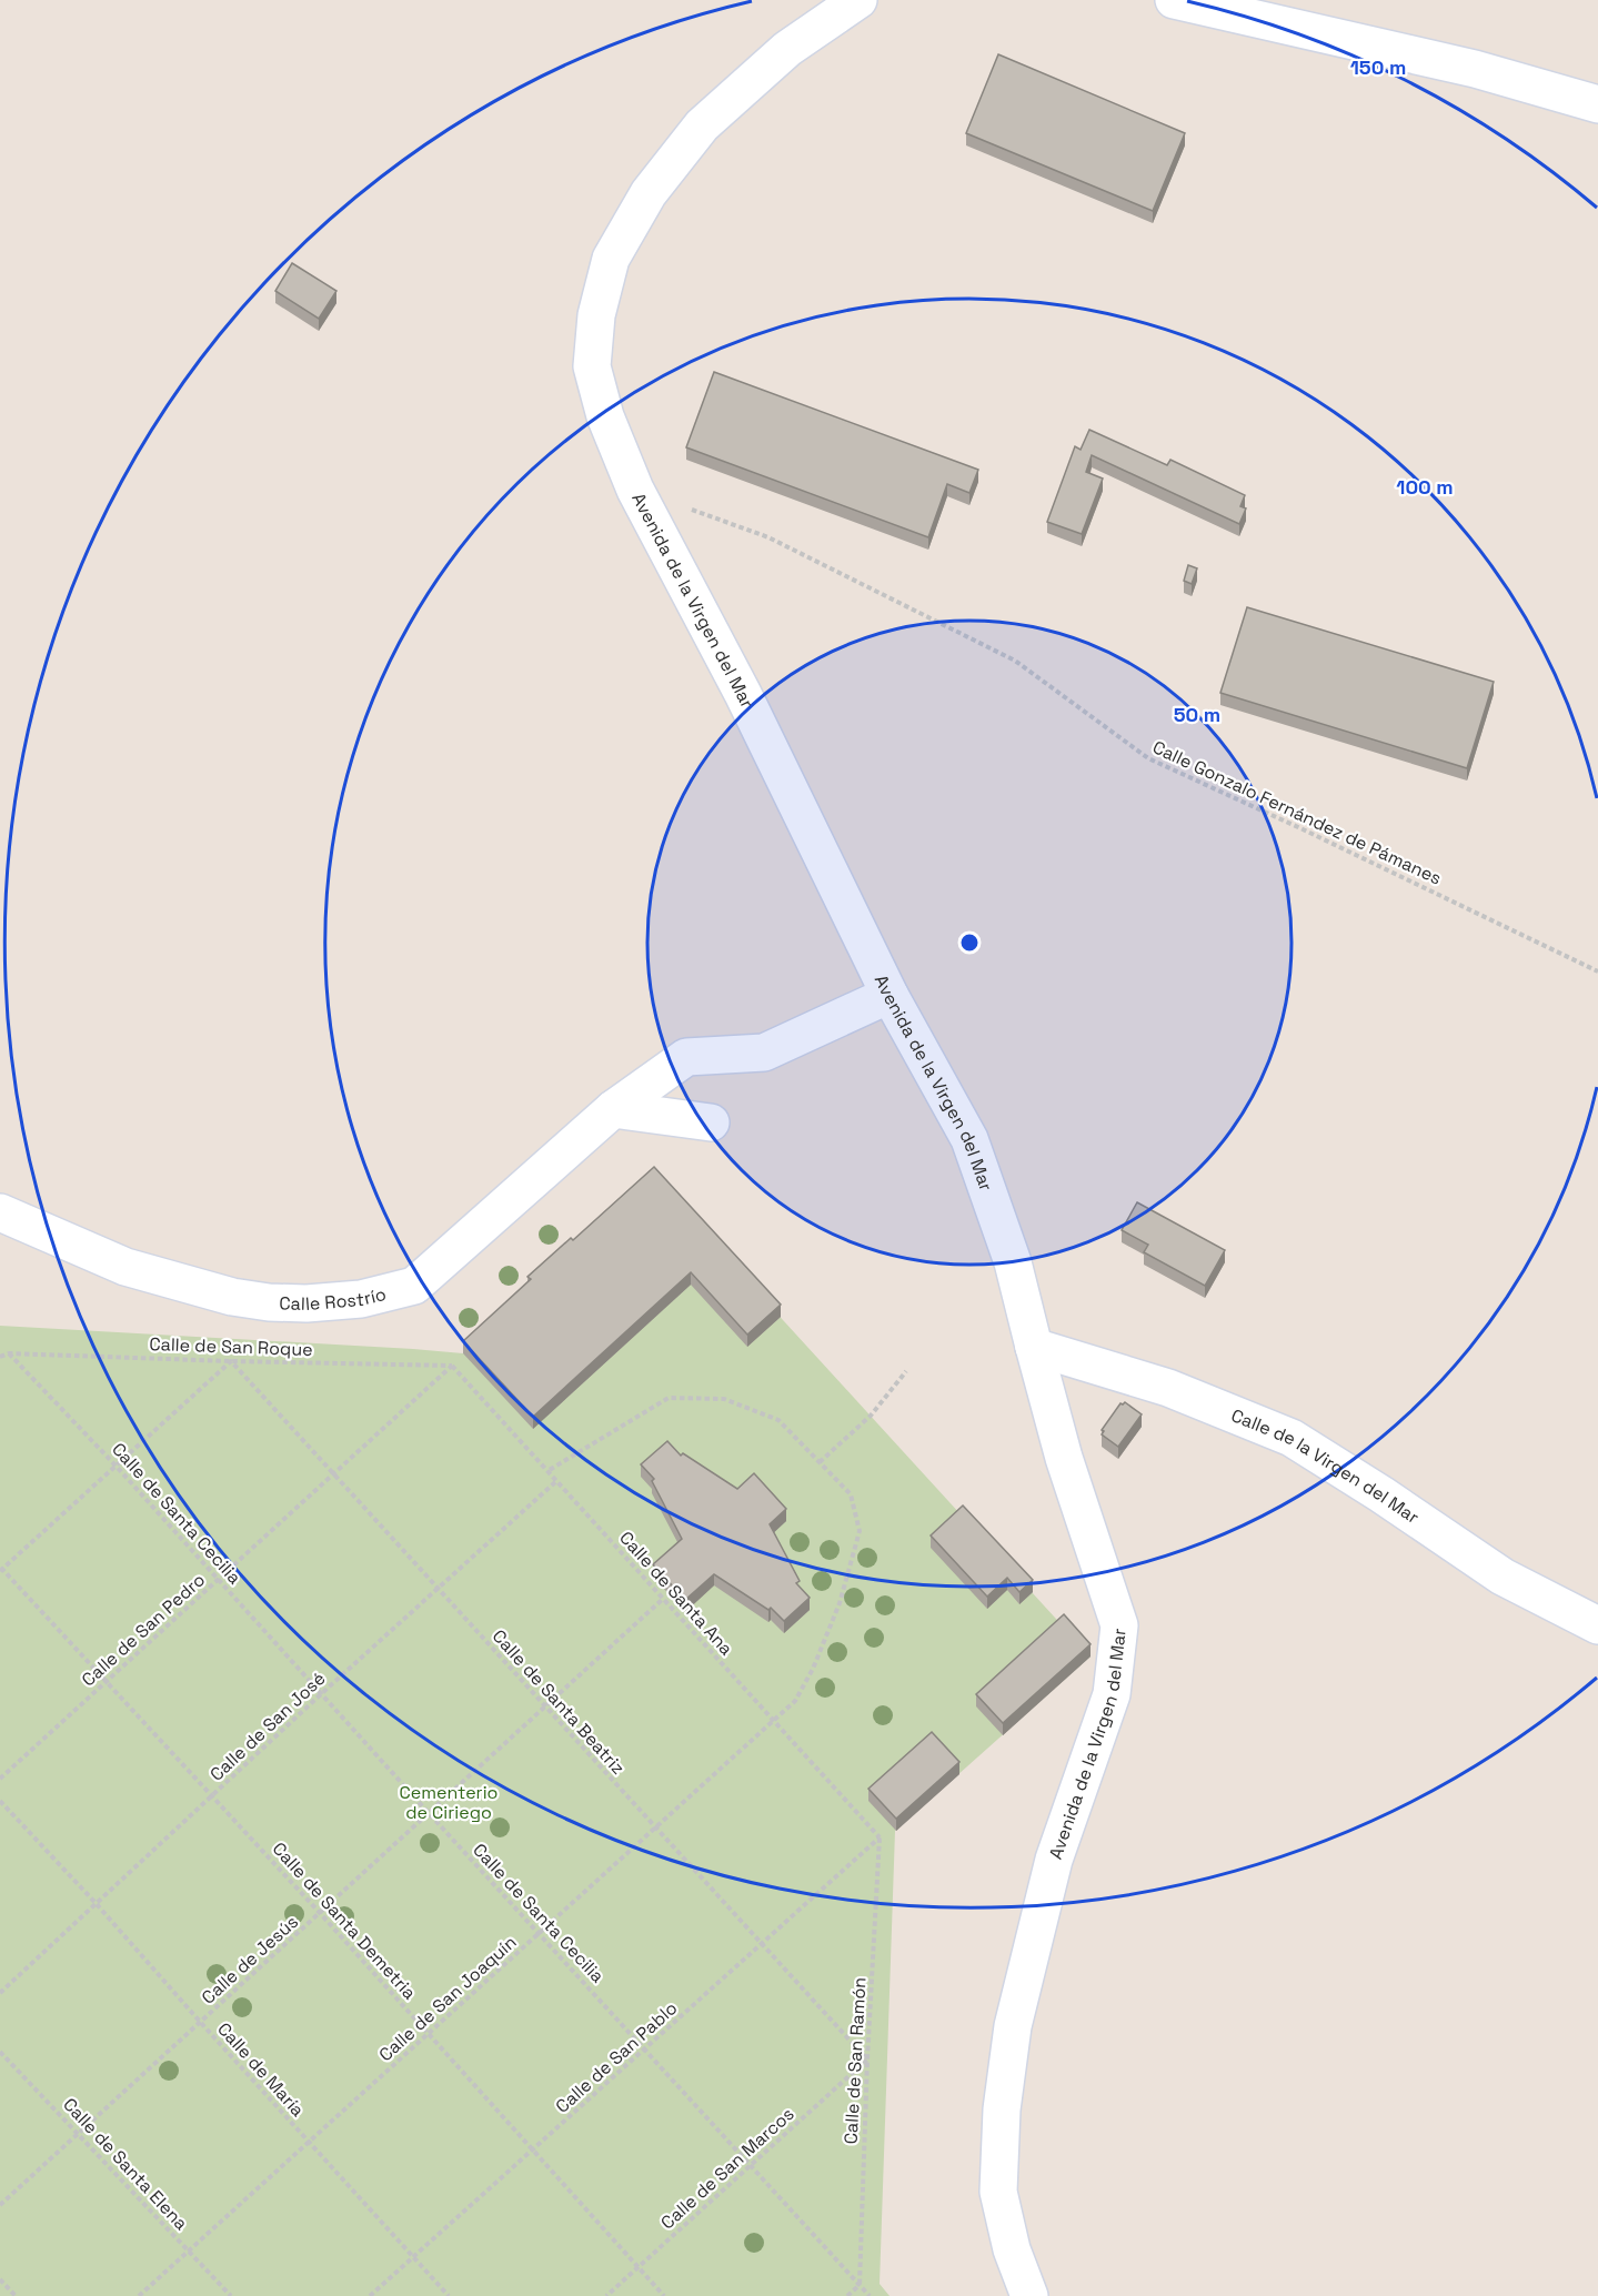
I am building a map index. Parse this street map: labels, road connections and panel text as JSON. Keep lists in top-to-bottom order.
{
  "streets": {
    "street": ["Avenida de la Virgen del Mar", "Calle Rostrío", "Calle de la Virgen del Mar"],
    "path": [
      "Calle Gonzalo Fernández de Pámanes",
      "Calle de San Roque",
      "Calle de Santa Cecilia",
      "Calle de Santa Ana",
      "Calle de San Pedro",
      "Calle de Santa Beatriz",
      "Calle de San José",
      "Calle de Santa Demetria",
      "Calle de Jesús",
      "Calle de San Joaquín",
      "Calle de San Pablo",
      "Calle de San Ramón",
      "Calle de María",
      "Calle de Santa Elena",
      "Calle de San Marcos"
    ]
  },
  "crossings": [
    ["Avenida de la Virgen del Mar", "Calle Gonzalo Fernández de Pámanes"],
    ["Avenida de la Virgen del Mar", "Calle Rostrío"],
    ["Avenida de la Virgen del Mar", "Calle de la Virgen del Mar"],
    ["Calle de San Roque", "Calle de Santa Cecilia"],
    ["Calle de San Roque", "Calle de Santa Ana"],
    ["Calle de San Roque", "Calle de San Pedro"],
    ["Calle de San Roque", "Calle de Santa Beatriz"],
    ["Calle de Santa Cecilia", "Calle de San Pedro"],
    ["Calle de Santa Cecilia", "Calle de San José"],
    ["Calle de Santa Cecilia", "Calle de Jesús"],
    ["Calle de Santa Cecilia", "Calle de San Joaquín"],
    ["Calle de Santa Cecilia", "Calle de San Pablo"],
    ["Calle de Santa Cecilia", "Calle de San Ramón"],
    ["Calle de Santa Cecilia", "Calle de San Marcos"],
    ["Calle de Santa Ana", "Calle de San Pedro"],
    ["Calle de Santa Ana", "Calle de San José"],
    ["Calle de Santa Ana", "Calle de Jesús"],
    ["Calle de Santa Ana", "Calle de San Joaquín"],
    ["Calle de Santa Ana", "Calle de San Pablo"],
    ["Calle de Santa Ana", "Calle de San Ramón"],
    ["Calle de San Pedro", "Calle de Santa Beatriz"],
    ["Calle de San Pedro", "Calle de Santa Demetria"],
    ["Calle de Santa Beatriz", "Calle de San José"],
    ["Calle de Santa Beatriz", "Calle de Jesús"],
    ["Calle de Santa Beatriz", "Calle de San Joaquín"],
    ["Calle de Santa Beatriz", "Calle de San Pablo"],
    ["Calle de Santa Beatriz", "Calle de San Ramón"],
    ["Calle de Santa Beatriz", "Calle de San Marcos"],
    ["Calle de San José", "Calle de Santa Demetria"],
    ["Calle de San José", "Calle de María"],
    ["Calle de Santa Demetria", "Calle de Jesús"],
    ["Calle de Santa Demetria", "Calle de San Joaquín"],
    ["Calle de Santa Demetria", "Calle de San Pablo"],
    ["Calle de Santa Demetria", "Calle de San Marcos"],
    ["Calle de Jesús", "Calle de María"],
    ["Calle de Jesús", "Calle de Santa Elena"],
    ["Calle de San Joaquín", "Calle de María"],
    ["Calle de San Joaquín", "Calle de Santa Elena"],
    ["Calle de San Pablo", "Calle de San Ramón"],
    ["Calle de San Pablo", "Calle de María"],
    ["Calle de San Ramón", "Calle de San Marcos"]
  ],
  "parks": ["Cementerio de Ciriego"],
  "rings": ["150 m", "100 m", "50 m"]
}
